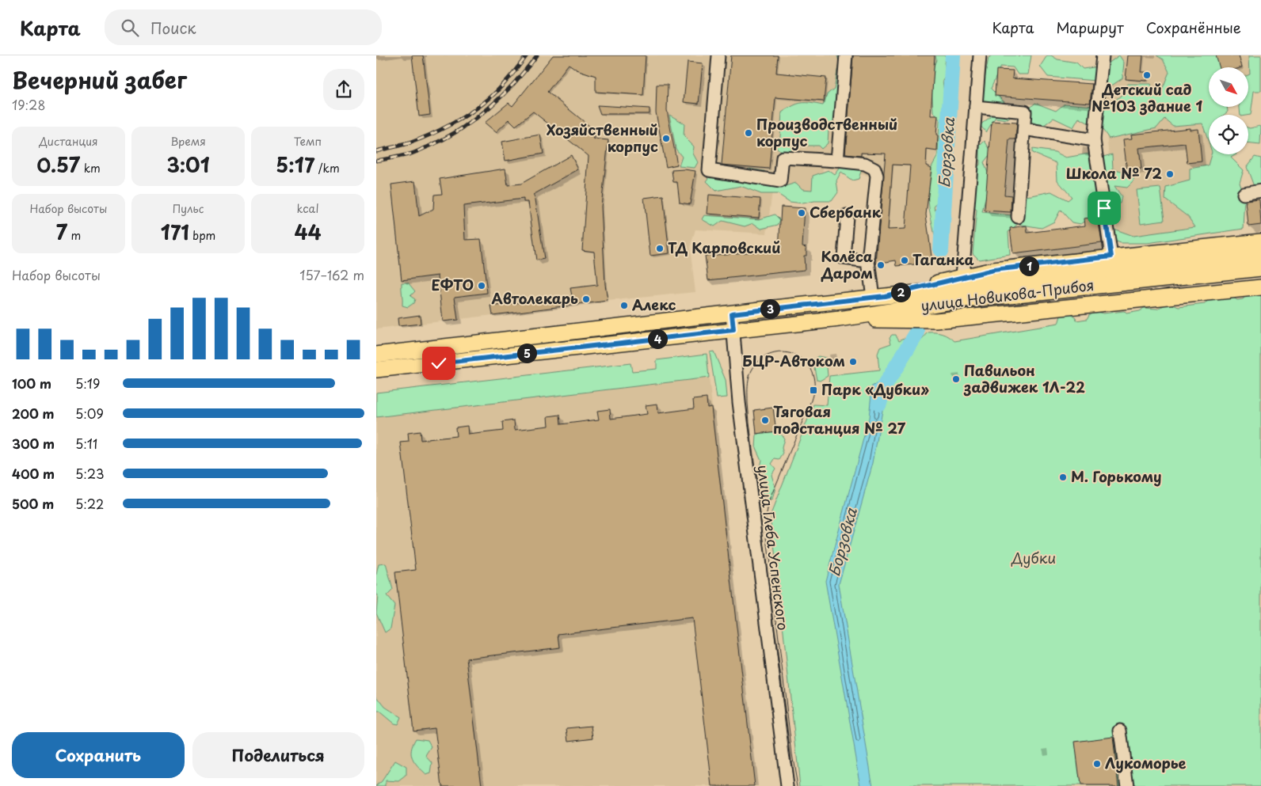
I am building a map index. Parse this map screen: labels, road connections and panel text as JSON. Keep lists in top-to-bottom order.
{
  "streets": {
    "main road": ["улица Новикова-Прибоя"],
    "street": ["улица Глеба Успенского"]
  },
  "crossings": [
    ["улица Новикова-Прибоя", "улица Глеба Успенского"]
  ],
  "water": ["Борзовка"],
  "parks": ["Дубки"],
  "places": {
    "other": [
      "Детский сад №103 здание 1",
      "Производственный корпус",
      "Хозяйственный корпус",
      "Школа № 72",
      "Сбербанк",
      "ТД Карповский",
      "Таганка",
      "Колёса Даром",
      "ЕФТО",
      "Автолекарь",
      "Алекс",
      "БЦР-Автоком",
      "Павильон задвижек 1Л-22",
      "Тяговая подстанция № 27",
      "М. Горькому",
      "Лукоморье"
    ],
    "transit": ["Парк «Дубки»"]
  },
  "north": "bottom right",
  "page": {
    "header": "Карта",
    "search": "Поиск",
    "nav": ["Карта", "Маршрут", "Сохранённые"],
    "heading": ["Вечерний забег", "19:28"],
    "stats": [
      ["Дистанция", "0.57 km"],
      ["Время", "3:01"],
      ["Темп", "5:17 /km"],
      ["Набор высоты", "7 m"],
      ["Пульс", "171 bpm"],
      ["kcal", "44"]
    ],
    "pins": [
      "1",
      "2",
      "3",
      "4",
      "5"
    ],
    "chart": ["Набор высоты", "157–162 m"],
    "list": [
      {
        "name": "100 m",
        "note": "5:19"
      },
      {
        "name": "200 m",
        "note": "5:09"
      },
      {
        "name": "300 m",
        "note": "5:11"
      },
      {
        "name": "400 m",
        "note": "5:23"
      },
      {
        "name": "500 m",
        "note": "5:22"
      }
    ],
    "buttons": ["Сохранить", "Поделиться"]
  }
}
